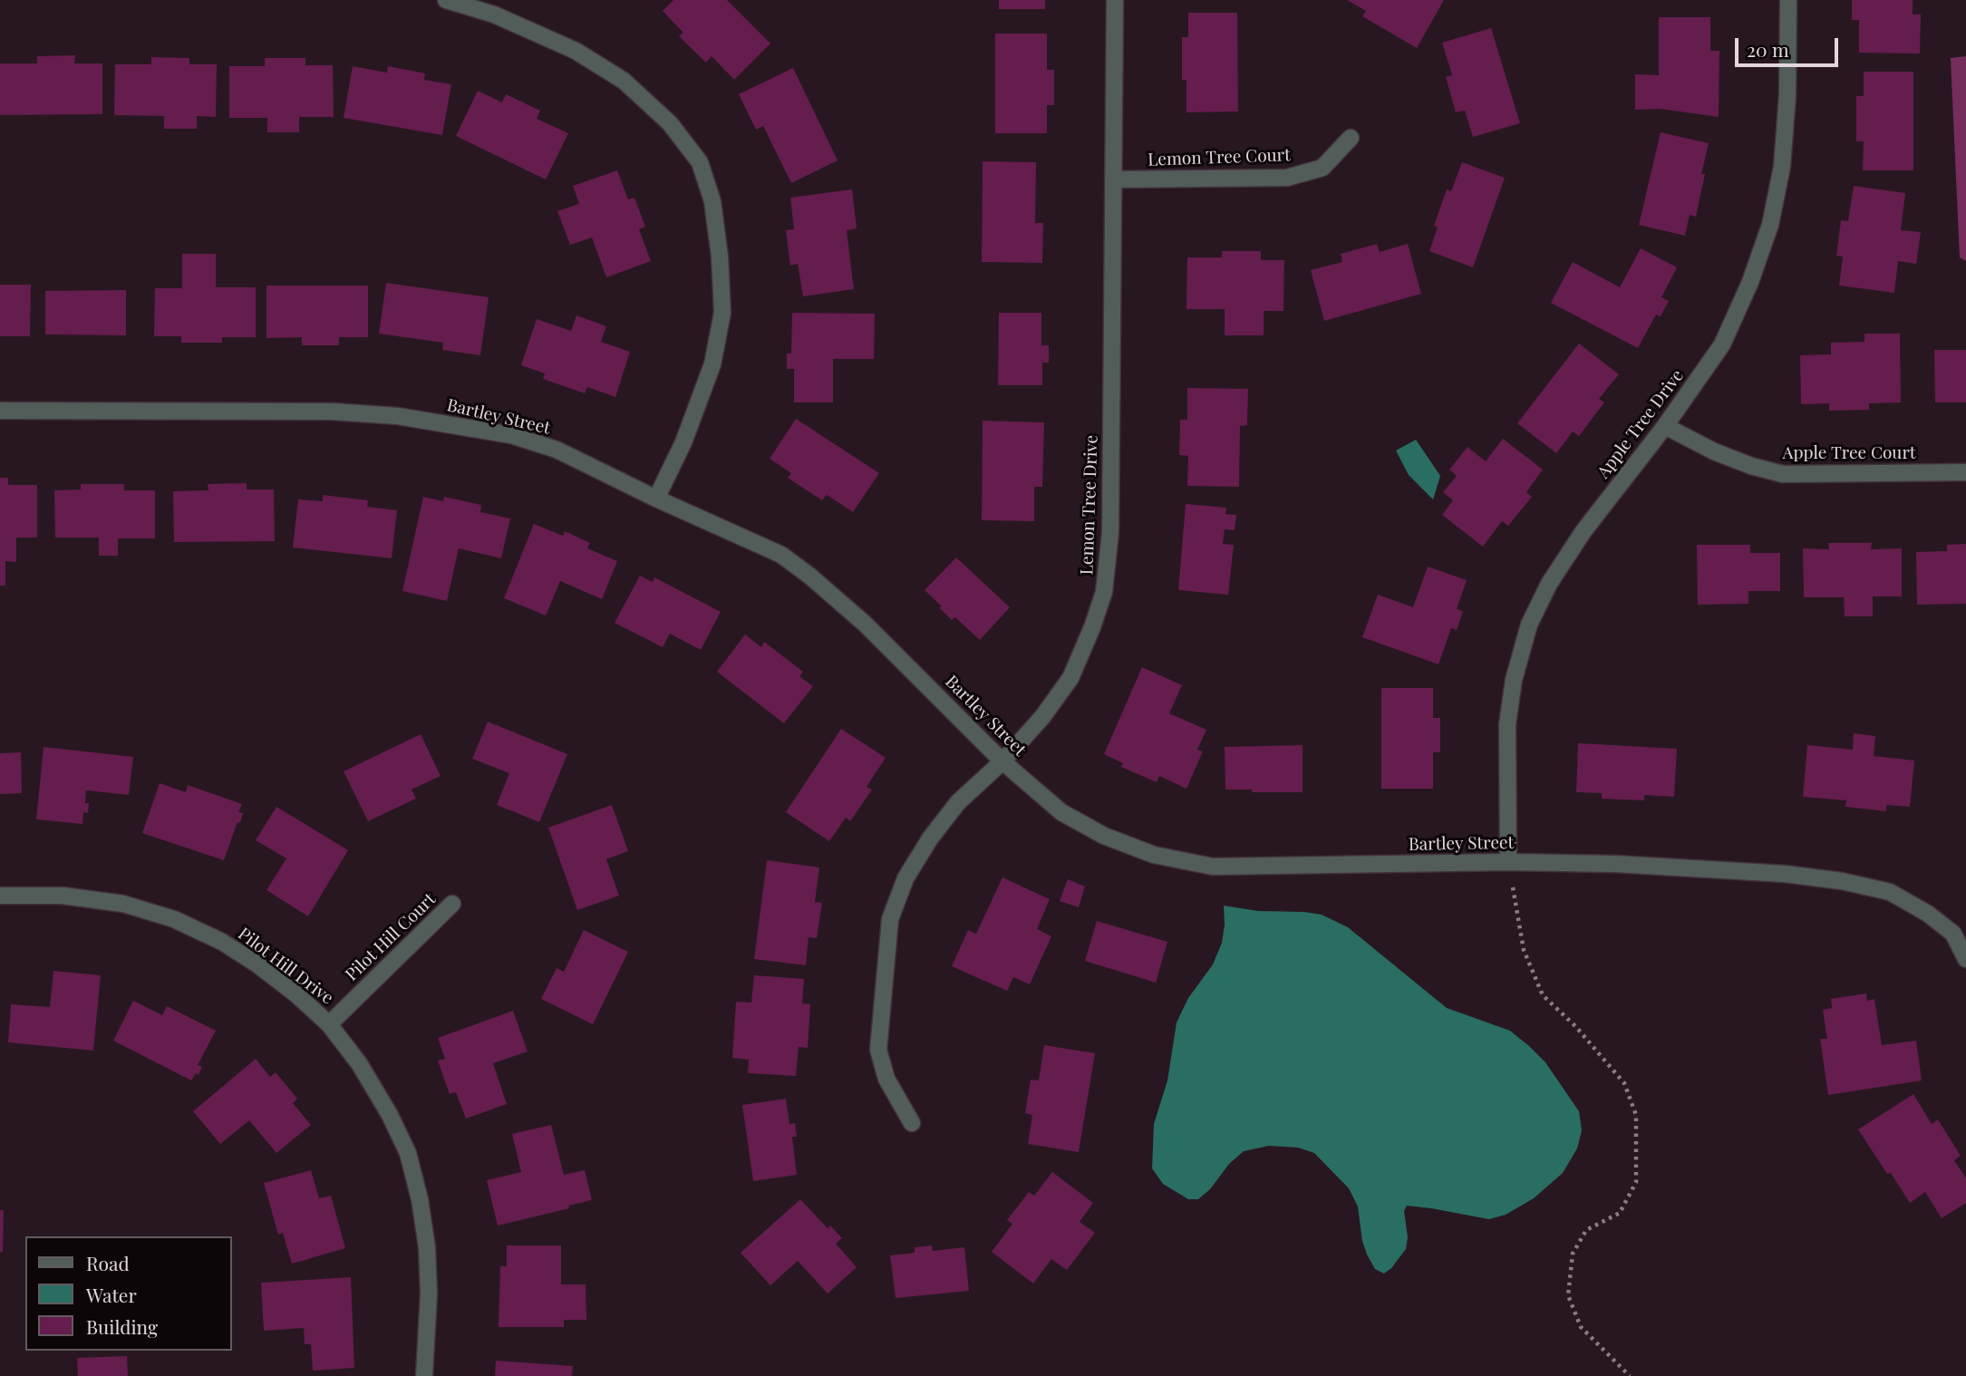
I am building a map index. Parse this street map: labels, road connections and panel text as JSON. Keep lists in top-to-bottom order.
{
  "streets": {
    "street": [
      "Lemon Tree Court",
      "Bartley Street",
      "Apple Tree Drive",
      "Apple Tree Court",
      "Lemon Tree Drive",
      "Pilot Hill Court",
      "Pilot Hill Drive"
    ]
  },
  "crossings": [
    ["Lemon Tree Court", "Lemon Tree Drive"],
    ["Bartley Street", "Apple Tree Drive"],
    ["Bartley Street", "Lemon Tree Drive"],
    ["Apple Tree Drive", "Apple Tree Court"],
    ["Pilot Hill Court", "Pilot Hill Drive"]
  ],
  "legend": ["Road", "Water", "Building"],
  "scale_bar": "20 m"
}
